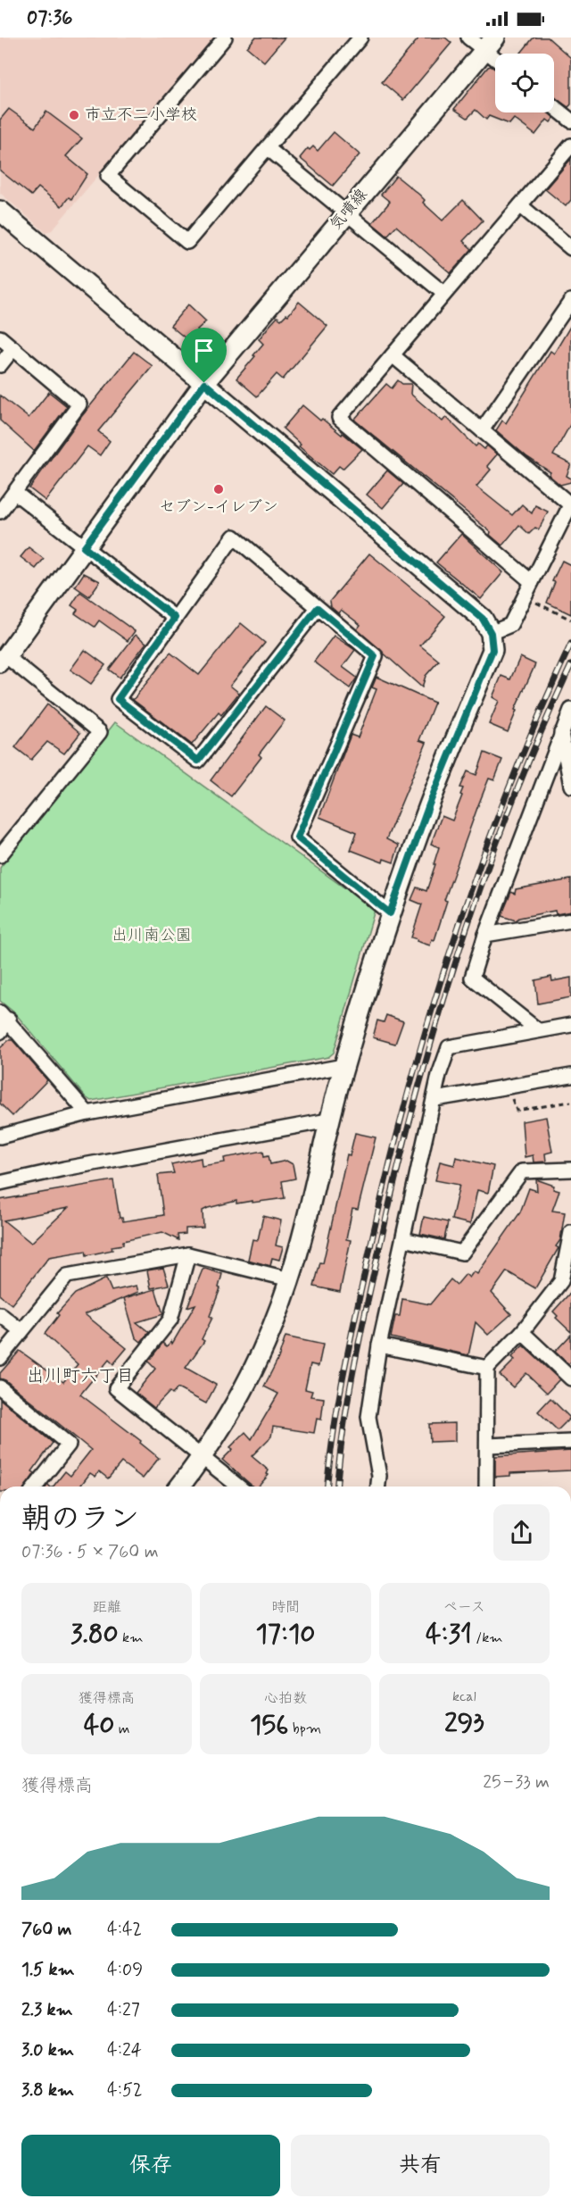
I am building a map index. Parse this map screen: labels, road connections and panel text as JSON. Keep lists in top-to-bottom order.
{
  "streets": {
    "street": ["気噴線"]
  },
  "districts": ["出川町六丁目"],
  "parks": ["出川南公園"],
  "places": ["市立不二小学校", "セブン-イレブン"],
  "page": {
    "status": "07:36",
    "heading": ["朝のラン", "07:36 · 5 × 760 m"],
    "stats": [
      ["距離", "3.80 km"],
      ["時間", "17:10"],
      ["ペース", "4:31 /km"],
      ["獲得標高", "40 m"],
      ["心拍数", "156 bpm"],
      ["kcal", "293"]
    ],
    "chart": ["獲得標高", "25–33 m"],
    "list": [
      {
        "name": "760 m",
        "note": "4:42"
      },
      {
        "name": "1.5 km",
        "note": "4:09"
      },
      {
        "name": "2.3 km",
        "note": "4:27"
      },
      {
        "name": "3.0 km",
        "note": "4:24"
      },
      {
        "name": "3.8 km",
        "note": "4:52"
      }
    ],
    "buttons": ["保存", "共有"]
  }
}
